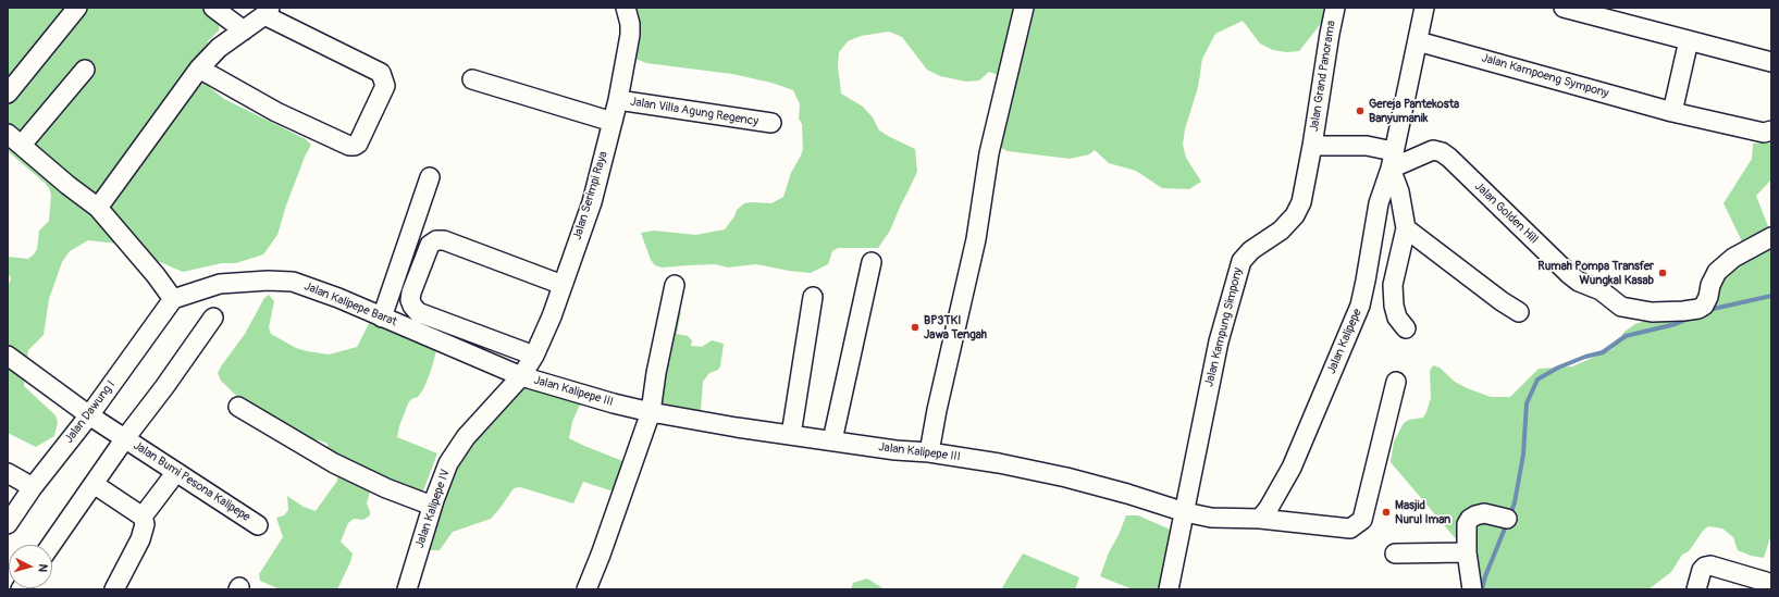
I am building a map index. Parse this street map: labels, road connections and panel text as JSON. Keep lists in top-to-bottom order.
{
  "streets": {
    "street": [
      "Jalan Grand Panorama",
      "Jalan Kampoeng Sympony",
      "Jalan Villa Agung Regency",
      "Jalan Serimpi Raya",
      "Jalan Golden Hill",
      "Jalan Kalipepe Barat",
      "Jalan Kampung Simpony",
      "Jalan Kalipepe",
      "Jalan Kalipepe III",
      "Jalan Dawung I",
      "Jalan Bumi Pesona Kalipepe",
      "Jalan Kalipepe IV"
    ]
  },
  "crossings": [
    ["Jalan Grand Panorama", "Jalan Kampung Simpony"],
    ["Jalan Villa Agung Regency", "Jalan Serimpi Raya"],
    ["Jalan Serimpi Raya", "Jalan Kalipepe Barat"],
    ["Jalan Serimpi Raya", "Jalan Kalipepe III"],
    ["Jalan Serimpi Raya", "Jalan Kalipepe IV"],
    ["Jalan Golden Hill", "Jalan Kalipepe"],
    ["Jalan Kalipepe Barat", "Jalan Kalipepe III"],
    ["Jalan Kalipepe Barat", "Jalan Dawung I"],
    ["Jalan Kalipepe Barat", "Jalan Kalipepe IV"],
    ["Jalan Kampung Simpony", "Jalan Kalipepe III"],
    ["Jalan Kalipepe III", "Jalan Kalipepe IV"],
    ["Jalan Dawung I", "Jalan Bumi Pesona Kalipepe"]
  ],
  "places": [
    "Gereja Pantekosta Banyumanik",
    "Rumah Pompa Transfer Wungkal Kasab",
    "BP3TKI Jawa Tengah",
    "Masjid Nurul Iman"
  ],
  "north": "right"
}
